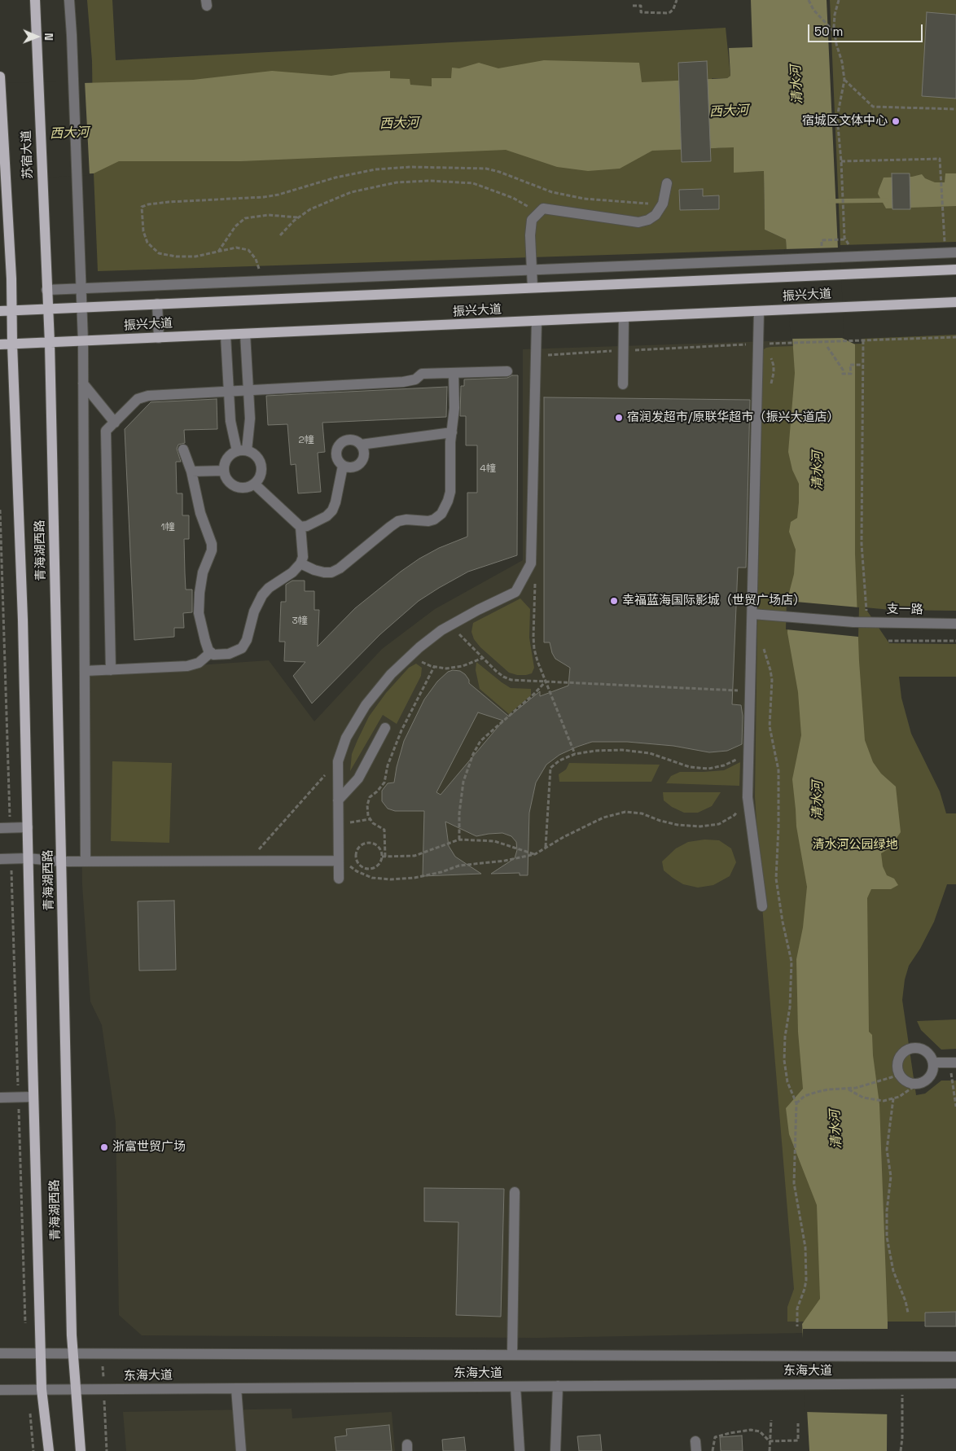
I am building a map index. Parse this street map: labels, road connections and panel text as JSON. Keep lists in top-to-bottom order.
{
  "streets": {
    "main road": ["苏宿大道", "振兴大道", "青海湖西路"],
    "street": ["支一路", "东海大道"]
  },
  "crossings": [
    ["苏宿大道", "振兴大道"],
    ["苏宿大道", "青海湖西路"],
    ["振兴大道", "青海湖西路"],
    ["青海湖西路", "东海大道"]
  ],
  "water": ["清水河", "西大河"],
  "parks": ["清水河公园绿地"],
  "places": [
    "宿城区文体中心",
    "宿润发超市/原联华超市（振兴大道店）",
    "幸福蓝海国际影城（世贸广场店）",
    "浙富世贸广场"
  ],
  "house_numbers": [
    "2幢",
    "4幢",
    "1幢",
    "3幢"
  ],
  "scale_bar": "50 m",
  "north": "right"
}
